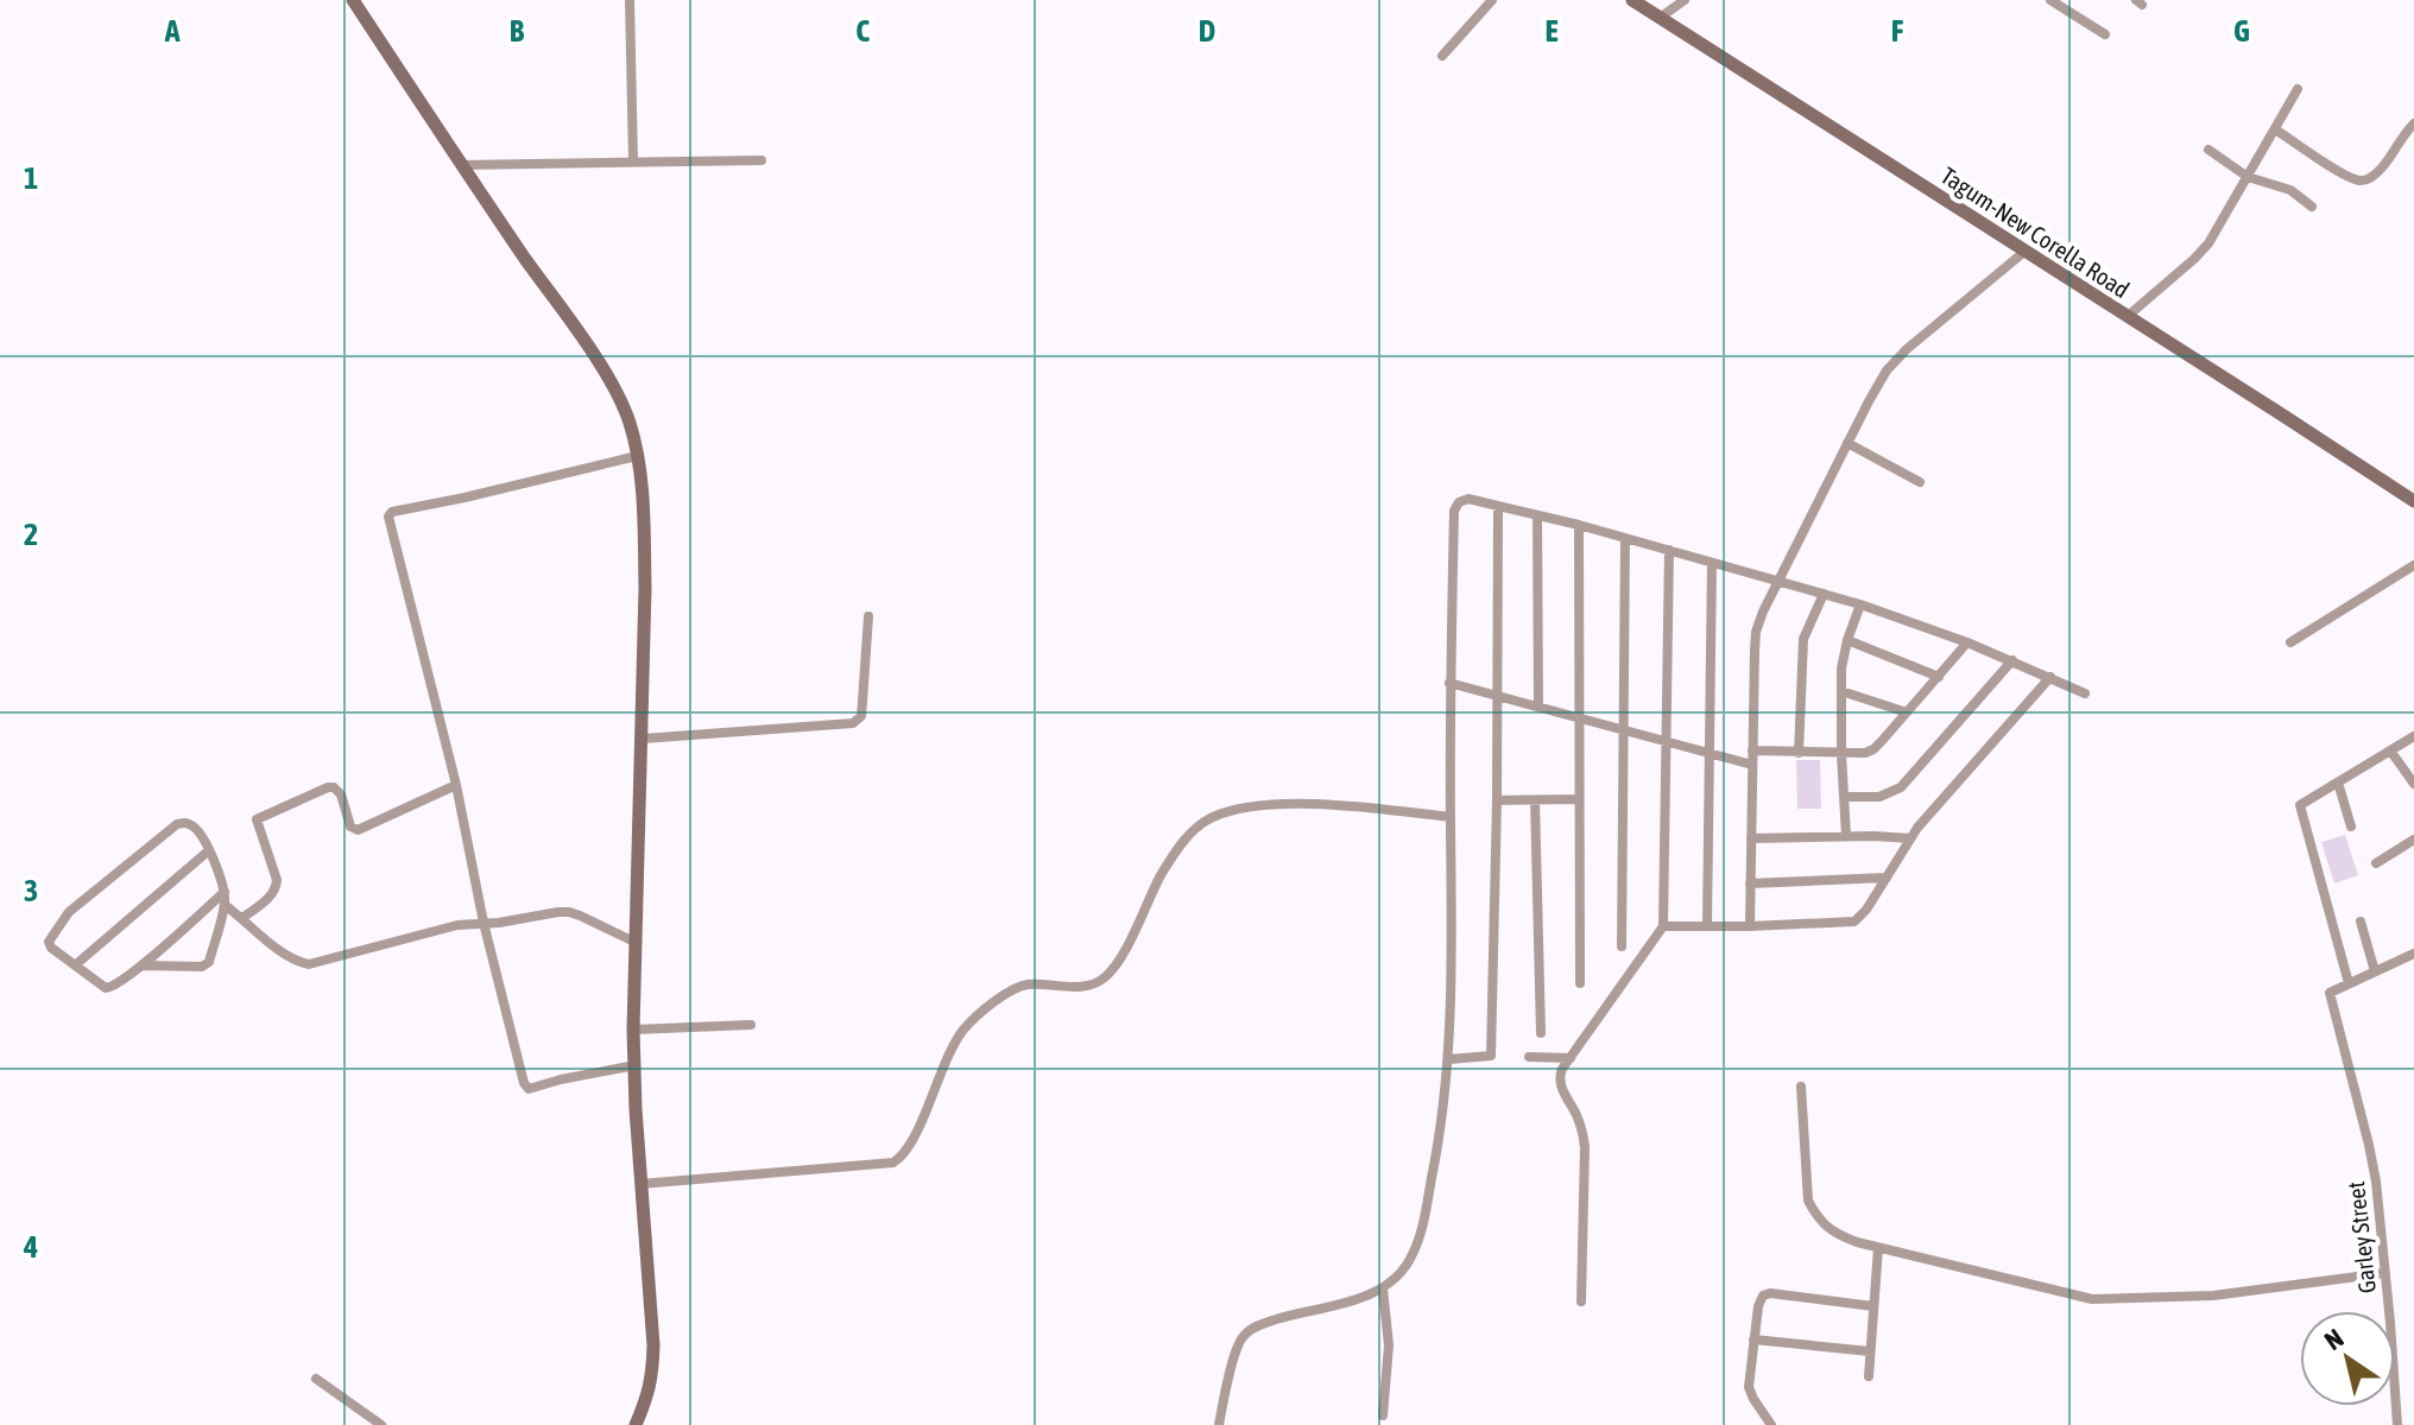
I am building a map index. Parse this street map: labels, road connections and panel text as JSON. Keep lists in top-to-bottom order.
{
  "streets": {
    "street": ["Tagum-New Corella Road", "Garley Street"]
  },
  "north": "top left",
  "grid": {
    "columns": [
      "A",
      "B",
      "C",
      "D",
      "E",
      "F",
      "G"
    ],
    "rows": [
      "1",
      "2",
      "3",
      "4"
    ]
  }
}
